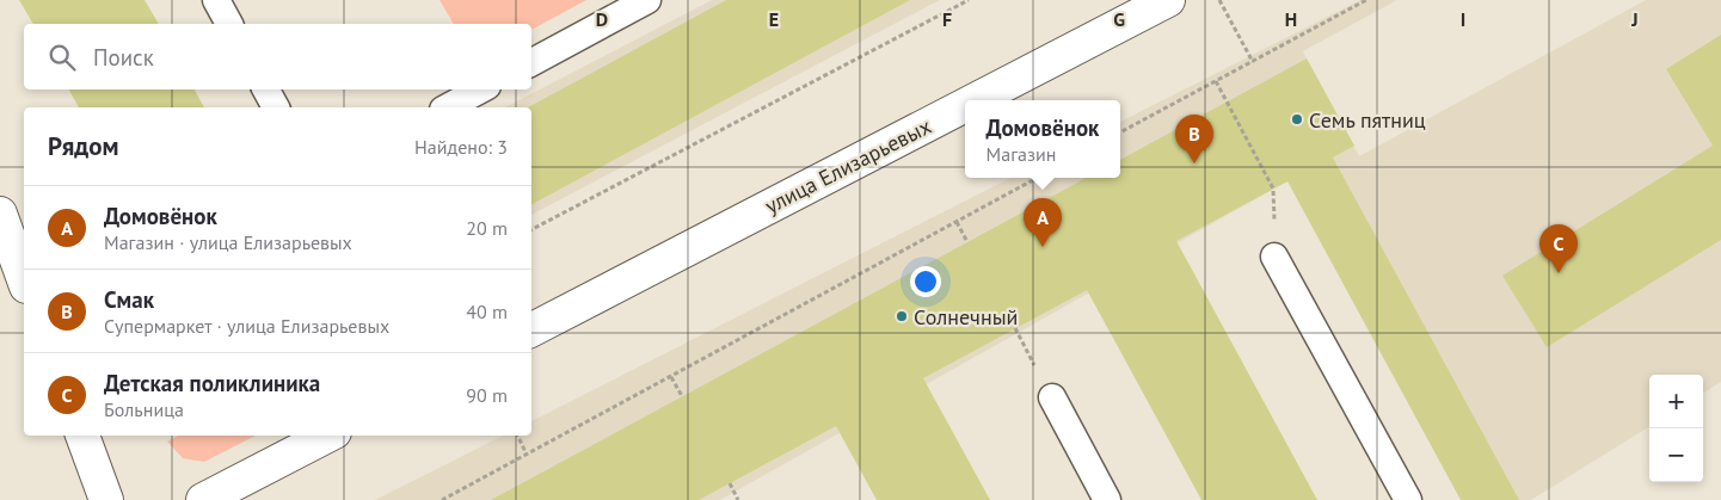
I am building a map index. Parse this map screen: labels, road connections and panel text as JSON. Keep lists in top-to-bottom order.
{
  "streets": {
    "street": ["улица Елизарьевых"]
  },
  "places": ["Семь пятниц", "Солнечный"],
  "page": {
    "search": "Поиск",
    "popup": ["Домовёнок", "Магазин"],
    "heading": ["Рядом", "Найдено: 3"],
    "pins": ["B", "A", "C"],
    "list": [
      {
        "mark": "A",
        "name": "Домовёнок",
        "note": "Магазин · улица Елизарьевых",
        "value": "20 m"
      },
      {
        "mark": "B",
        "name": "Смак",
        "note": "Супермаркет · улица Елизарьевых",
        "value": "40 m"
      },
      {
        "mark": "C",
        "name": "Детская поликлиника",
        "note": "Больница",
        "value": "90 m"
      }
    ],
    "map_buttons": ["+", "−"]
  },
  "grid": {
    "columns": [
      "D",
      "E",
      "F",
      "G",
      "H",
      "I",
      "J"
    ]
  }
}
